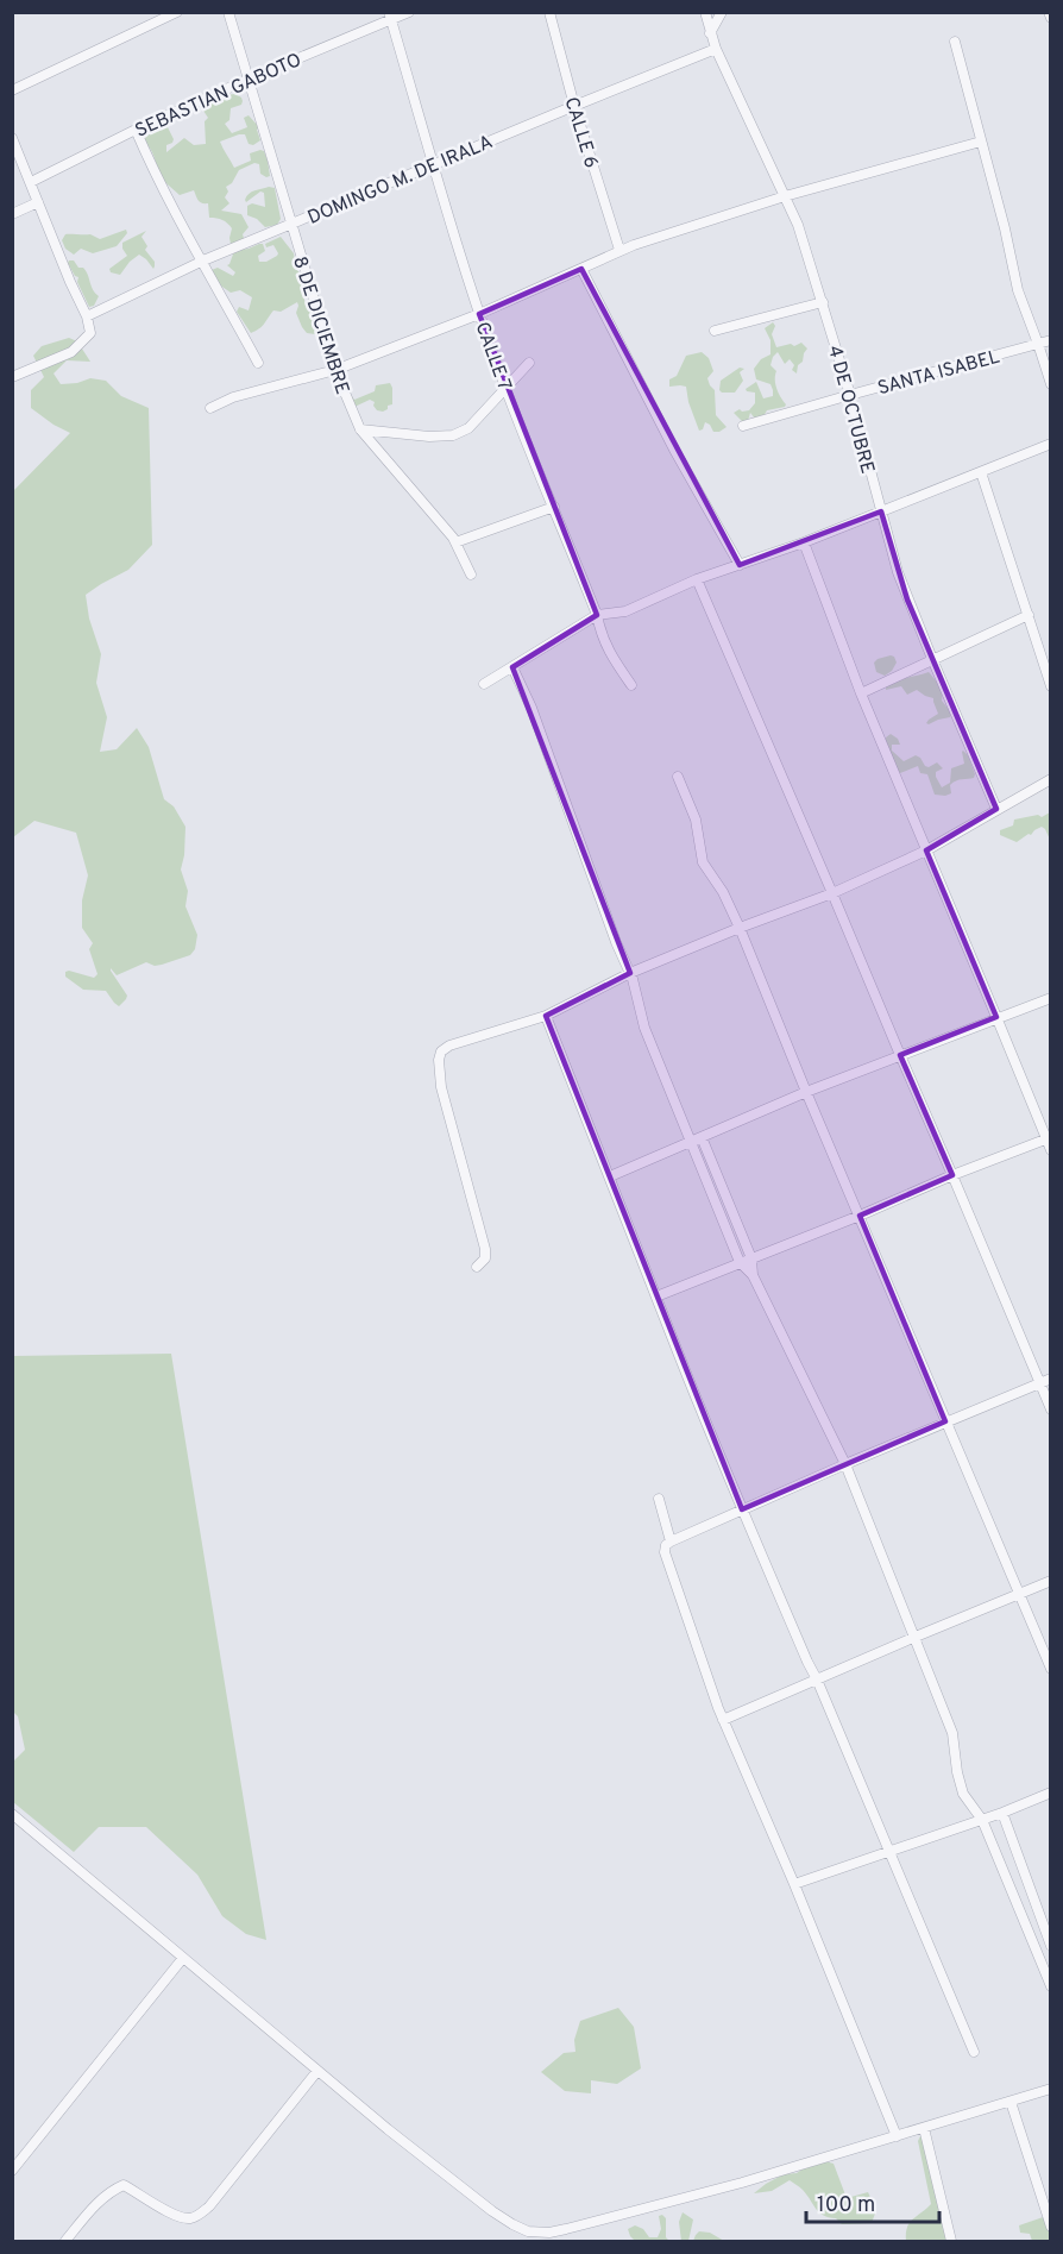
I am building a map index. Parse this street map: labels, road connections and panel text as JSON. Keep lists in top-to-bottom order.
{
  "streets": {
    "street": [
      "SEBASTIAN GABOTO",
      "CALLE 6",
      "DOMINGO M. DE IRALA",
      "8 DE DICIEMBRE",
      "CALLE 7",
      "SANTA ISABEL",
      "4 DE OCTUBRE"
    ]
  },
  "crossings": [
    ["SEBASTIAN GABOTO", "8 DE DICIEMBRE"],
    ["SEBASTIAN GABOTO", "CALLE 7"],
    ["CALLE 6", "DOMINGO M. DE IRALA"],
    ["DOMINGO M. DE IRALA", "8 DE DICIEMBRE"],
    ["DOMINGO M. DE IRALA", "CALLE 7"],
    ["DOMINGO M. DE IRALA", "4 DE OCTUBRE"],
    ["SANTA ISABEL", "4 DE OCTUBRE"]
  ],
  "scale_bar": "100 m"
}
